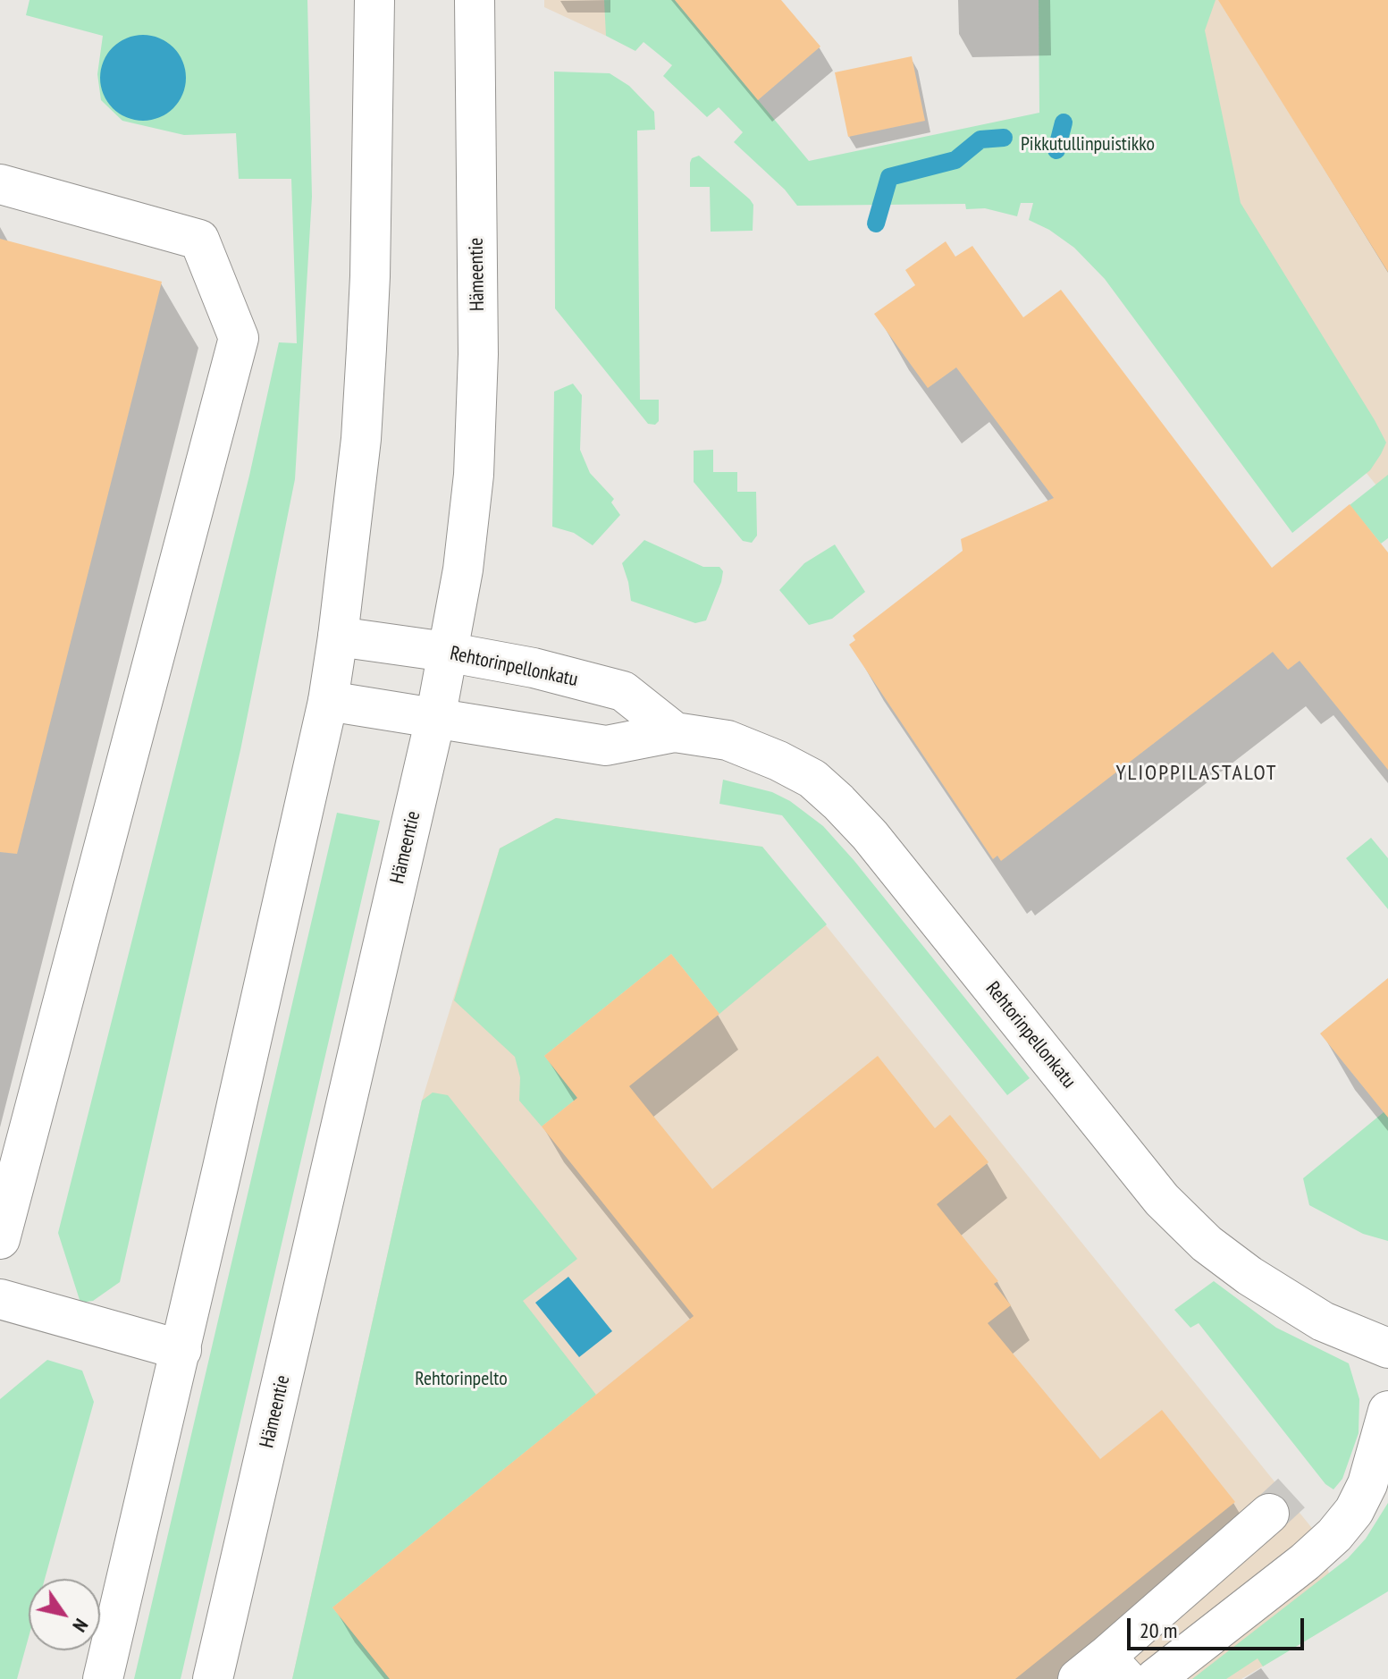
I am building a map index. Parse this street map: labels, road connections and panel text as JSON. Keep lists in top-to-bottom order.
{
  "streets": {
    "main road": ["Hämeentie", "Rehtorinpellonkatu"]
  },
  "crossings": [
    ["Hämeentie", "Rehtorinpellonkatu"]
  ],
  "districts": ["YLIOPPILASTALOT"],
  "parks": ["Pikkutullinpuistikko", "Rehtorinpelto"],
  "scale_bar": "20 m",
  "north": "bottom right"
}
